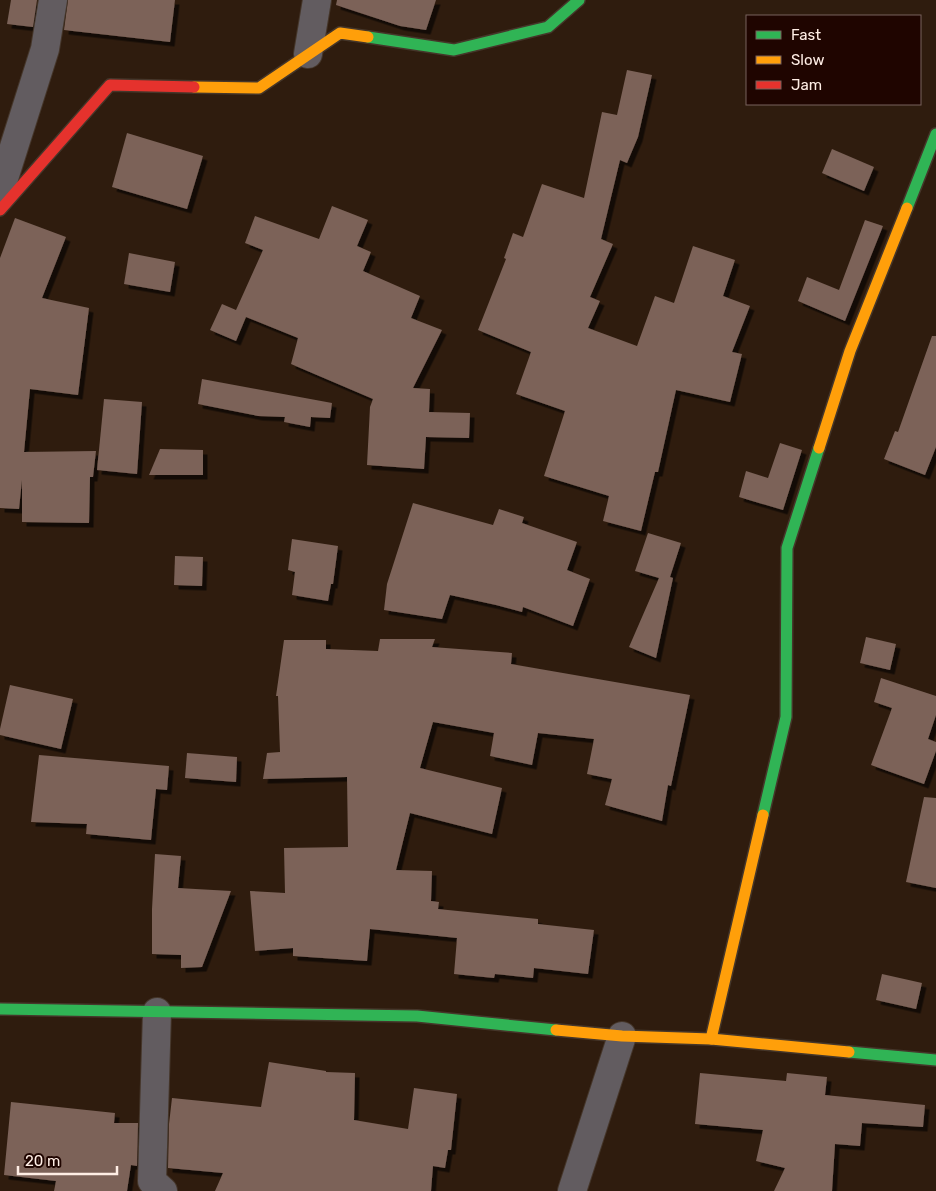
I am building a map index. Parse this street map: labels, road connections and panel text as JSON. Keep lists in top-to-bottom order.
{
  "legend": ["Fast", "Slow", "Jam"],
  "scale_bar": "20 m"
}
